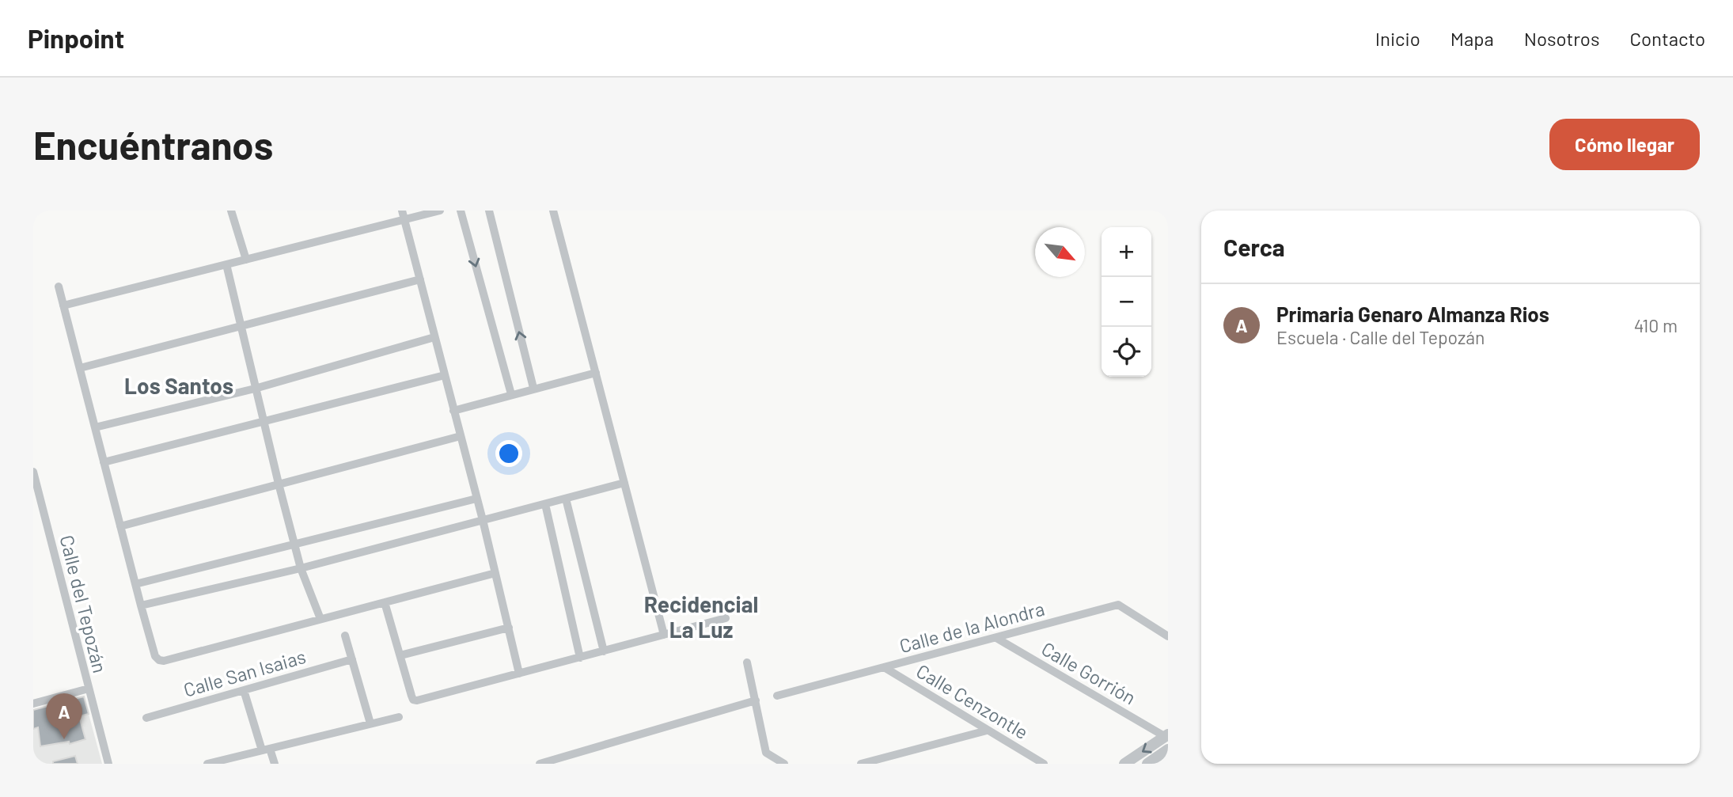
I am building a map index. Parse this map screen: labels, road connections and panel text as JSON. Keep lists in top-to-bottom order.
{
  "streets": {
    "street": [
      "Calle del Tepozán",
      "Calle de la Alondra",
      "Calle San Isaias",
      "Calle Gorrión",
      "Calle Cenzontle"
    ]
  },
  "crossings": [
    ["Calle de la Alondra", "Calle Gorrión"],
    ["Calle de la Alondra", "Calle Cenzontle"]
  ],
  "districts": ["Los Santos", "Recidencial La Luz"],
  "north": "bottom right",
  "page": {
    "header": "Pinpoint",
    "nav": [
      "Inicio",
      "Mapa",
      "Nosotros",
      "Contacto"
    ],
    "buttons": "Cómo llegar",
    "title": "Encuéntranos",
    "heading": "Cerca",
    "map_buttons": ["+", "−"],
    "list": [
      {
        "mark": "A",
        "name": "Primaria Genaro Almanza Rios",
        "note": "Escuela · Calle del Tepozán",
        "value": "410 m"
      }
    ],
    "pins": "A"
  }
}
